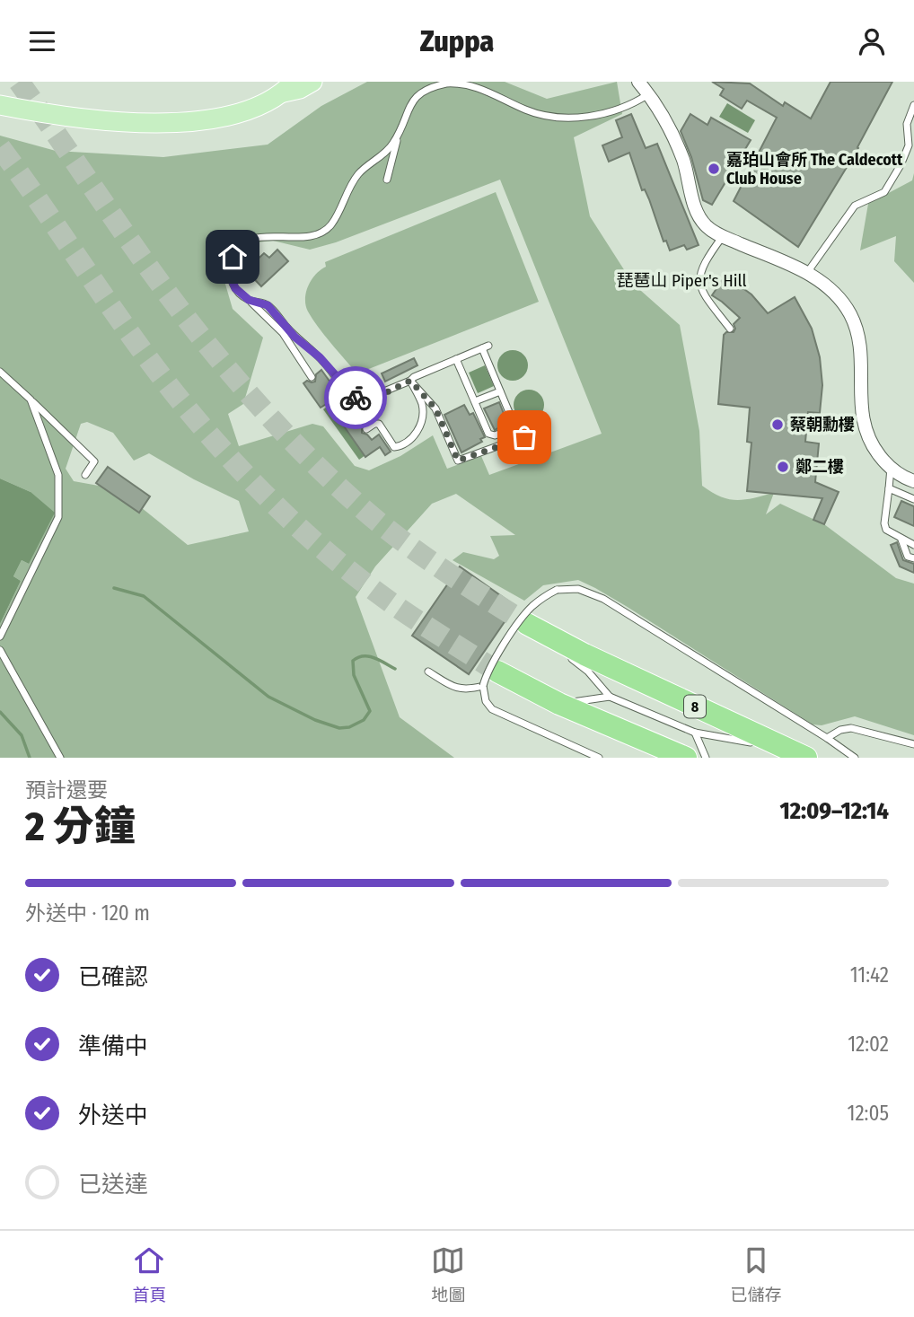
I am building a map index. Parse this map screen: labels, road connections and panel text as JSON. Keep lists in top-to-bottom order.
{
  "streets": {
    "highway": ["8"]
  },
  "districts": ["琵琶山 Piper's Hill"],
  "places": ["嘉珀山會所 The Caldecott Club House", "蔡朝勳樓", "鄭二樓"],
  "page": {
    "header": "Zuppa",
    "heading": ["2 分鐘", "預計還要", "12:09–12:14"],
    "bar": "外送中 · 120 m",
    "list": [
      ["已確認", "11:42"],
      ["準備中", "12:02"],
      ["外送中", "12:05"],
      "已送達"
    ],
    "tabs": ["首頁", "地圖", "已儲存"]
  }
}
